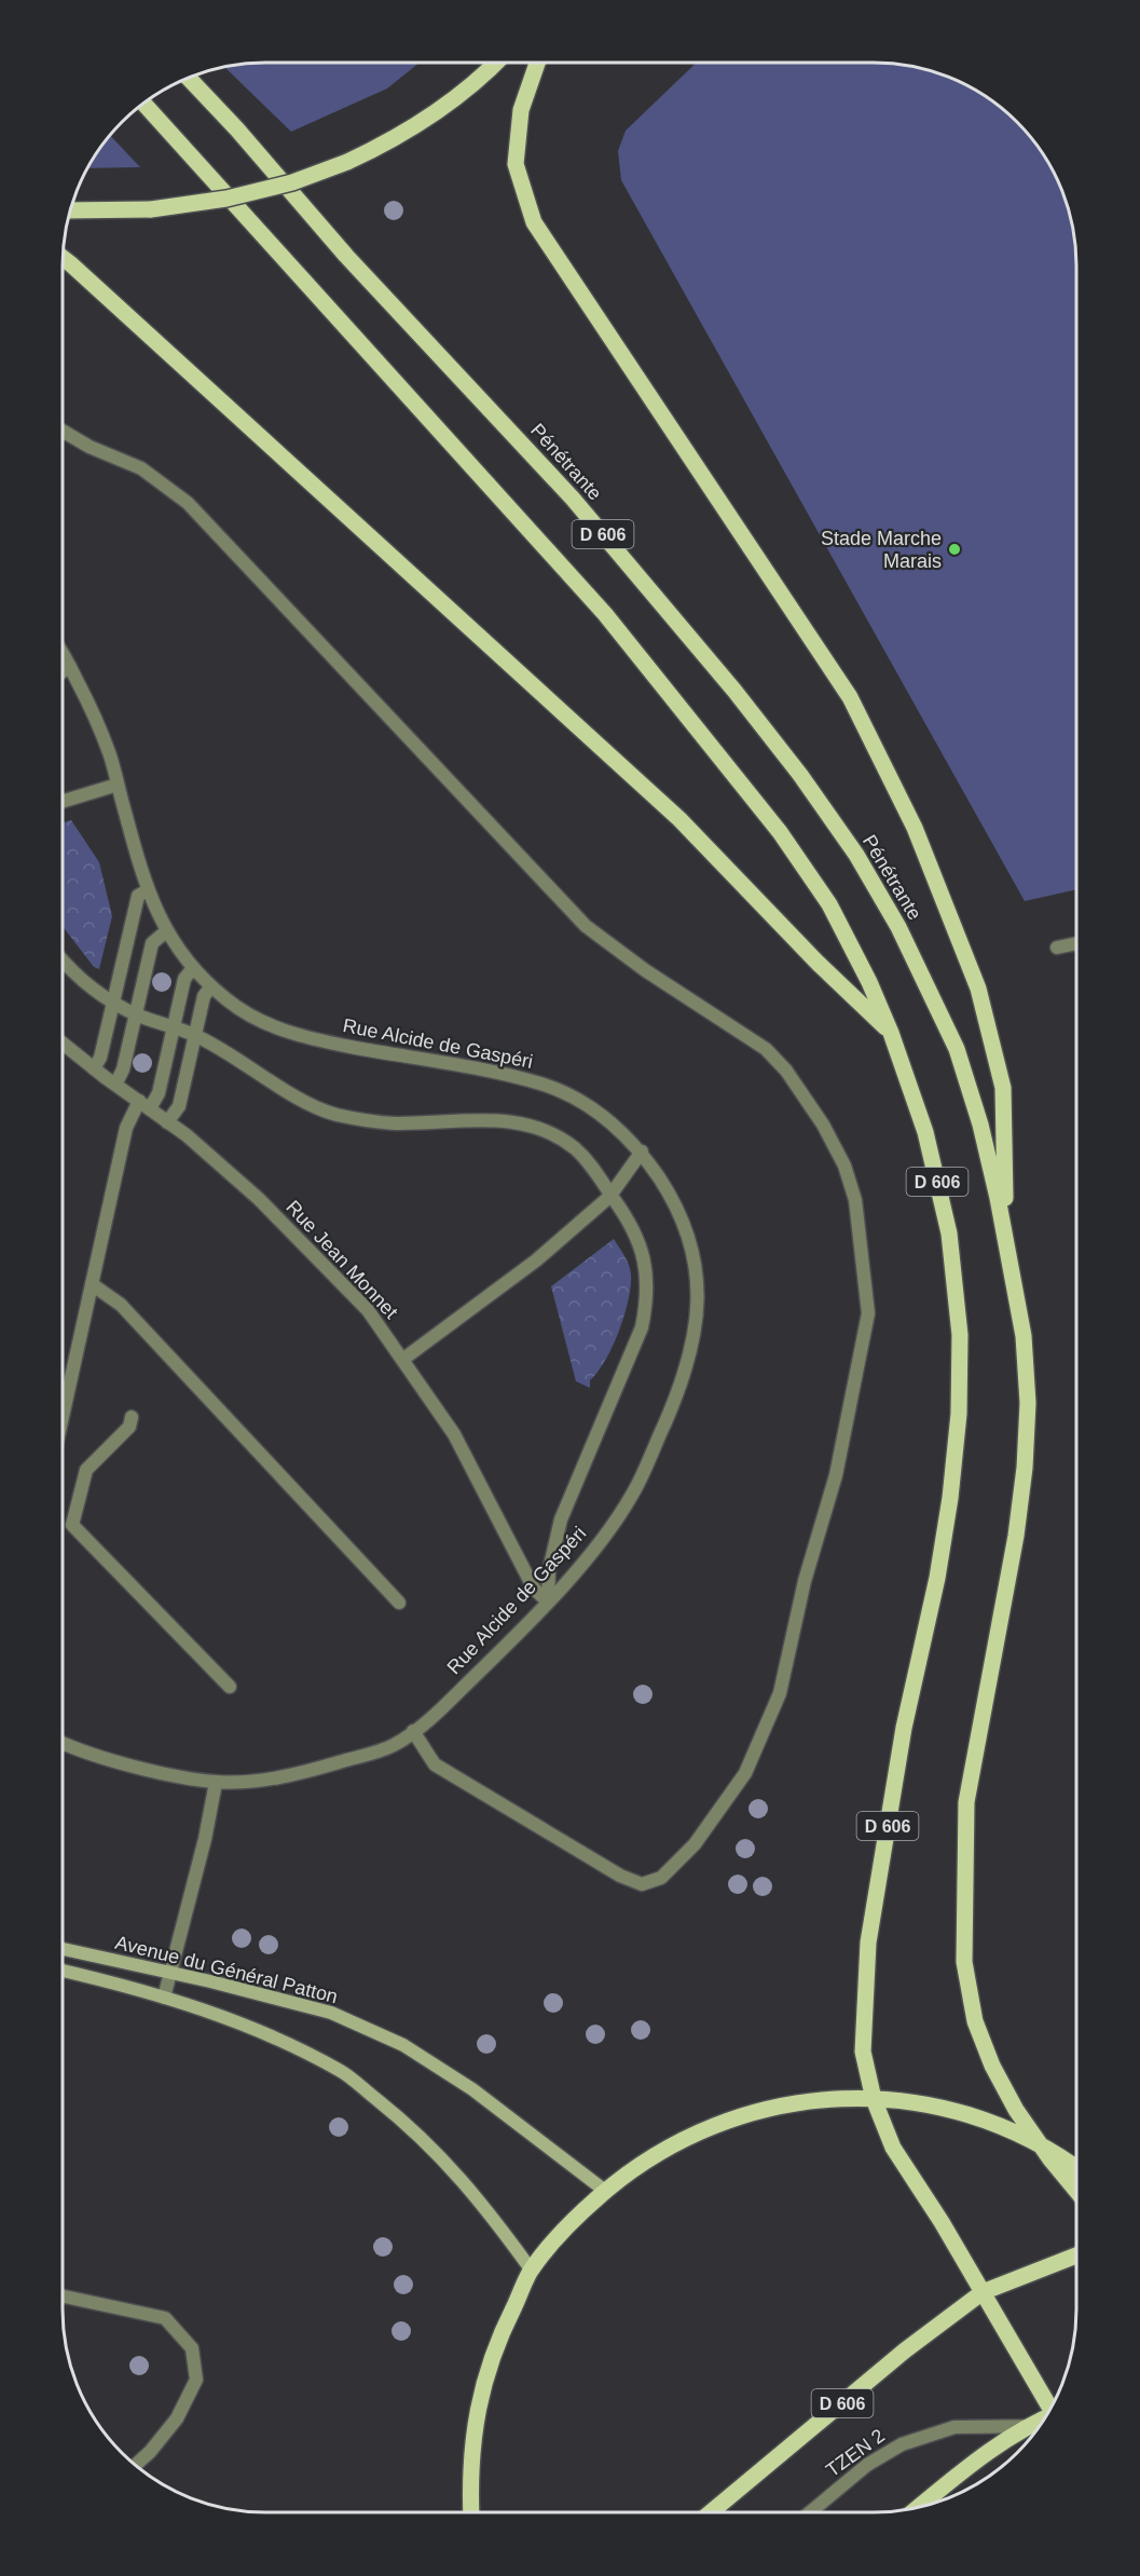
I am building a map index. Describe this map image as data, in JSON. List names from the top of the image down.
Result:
{
  "streets": {
    "main road": ["Pénétrante", "D 606", "Avenue du Général Patton"],
    "street": ["Rue Alcide de Gaspéri", "Rue Jean Monnet", "TZEN 2"]
  },
  "crossings": [
    ["Pénétrante", "D 606"],
    ["D 606", "TZEN 2"],
    ["Rue Alcide de Gaspéri", "Rue Jean Monnet"]
  ],
  "places": ["Stade Marche Marais"]
}
